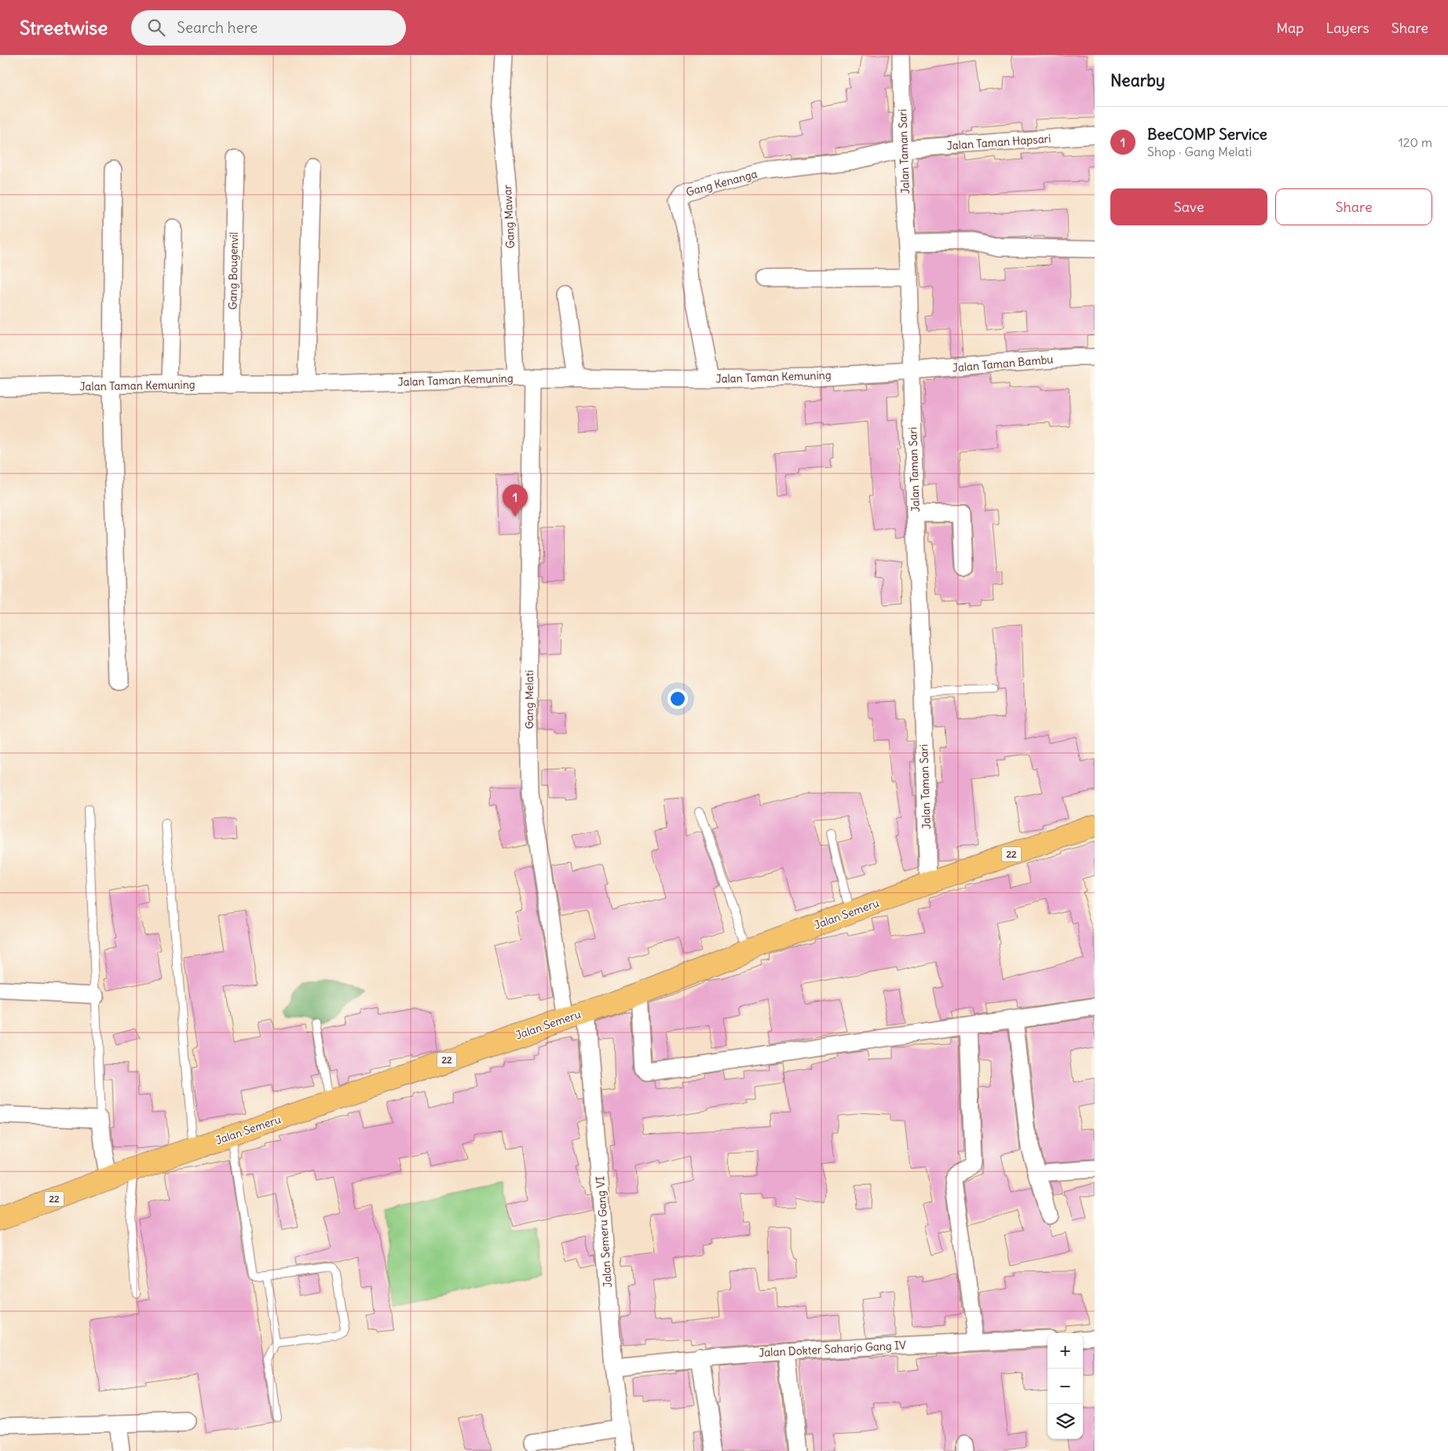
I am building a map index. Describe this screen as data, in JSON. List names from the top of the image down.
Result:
{
  "streets": {
    "highway": ["22", "Jalan Semeru"],
    "street": [
      "Jalan Taman Hapsari",
      "Jalan Taman Sari",
      "Gang Kenanga",
      "Gang Mawar",
      "Gang Bougenvil",
      "Jalan Taman Bambu",
      "Jalan Taman Kemuning",
      "Gang Melati",
      "Jalan Semeru Gang VI",
      "Jalan Dokter Saharjo Gang IV"
    ]
  },
  "crossings": [
    ["Jalan Taman Hapsari", "Jalan Taman Sari"],
    ["Jalan Taman Hapsari", "Gang Kenanga"],
    ["Jalan Taman Sari", "Gang Kenanga"],
    ["Jalan Taman Sari", "Jalan Taman Bambu"],
    ["Jalan Taman Sari", "Jalan Taman Kemuning"],
    ["Jalan Taman Sari", "Jalan Semeru"],
    ["Gang Kenanga", "Jalan Taman Kemuning"],
    ["Gang Mawar", "Jalan Taman Kemuning"],
    ["Gang Mawar", "Gang Melati"],
    ["Gang Bougenvil", "Jalan Taman Kemuning"],
    ["Jalan Taman Bambu", "Jalan Taman Kemuning"],
    ["Jalan Taman Kemuning", "Gang Melati"],
    ["Gang Melati", "Jalan Semeru"],
    ["Jalan Semeru", "Jalan Semeru Gang VI"],
    ["Jalan Semeru Gang VI", "Jalan Dokter Saharjo Gang IV"]
  ],
  "page": {
    "header": "Streetwise",
    "search": "Search here",
    "nav": ["Map", "Layers", "Share"],
    "heading": "Nearby",
    "list": [
      {
        "mark": "1",
        "name": "BeeCOMP Service",
        "note": "Shop · Gang Melati",
        "value": "120 m"
      }
    ],
    "buttons": ["Save", "Share"],
    "pins": "1",
    "map_buttons": ["+", "−"]
  }
}
